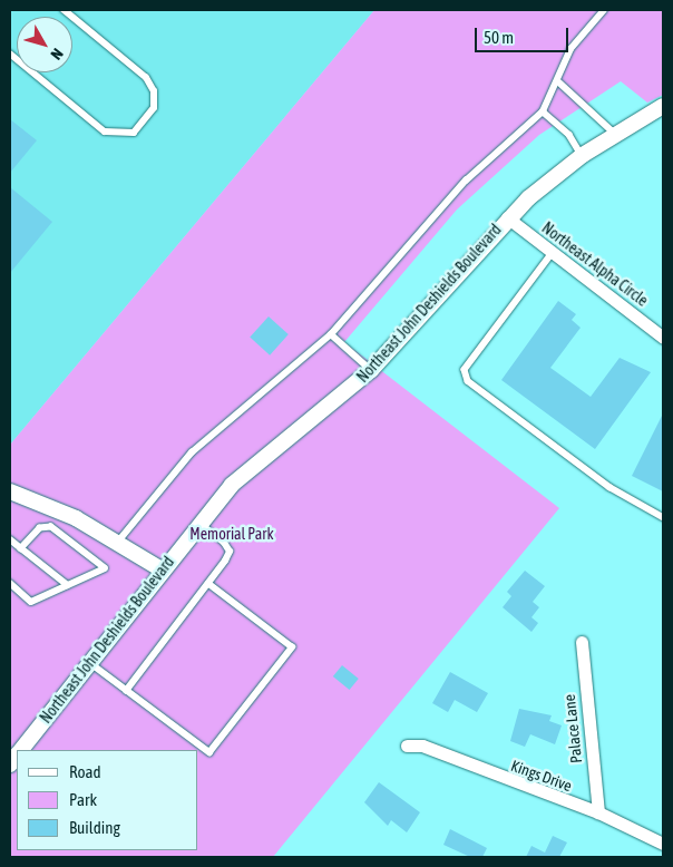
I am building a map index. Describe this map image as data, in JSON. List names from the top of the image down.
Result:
{
  "streets": {
    "street": [
      "Northeast Alpha Circle",
      "Northeast John Deshields Boulevard",
      "Palace Lane",
      "Kings Drive"
    ]
  },
  "crossings": [
    ["Northeast Alpha Circle", "Northeast John Deshields Boulevard"],
    ["Palace Lane", "Kings Drive"]
  ],
  "parks": ["Memorial Park"],
  "legend": ["Road", "Park", "Building"],
  "scale_bar": "50 m",
  "north": "bottom right"
}
